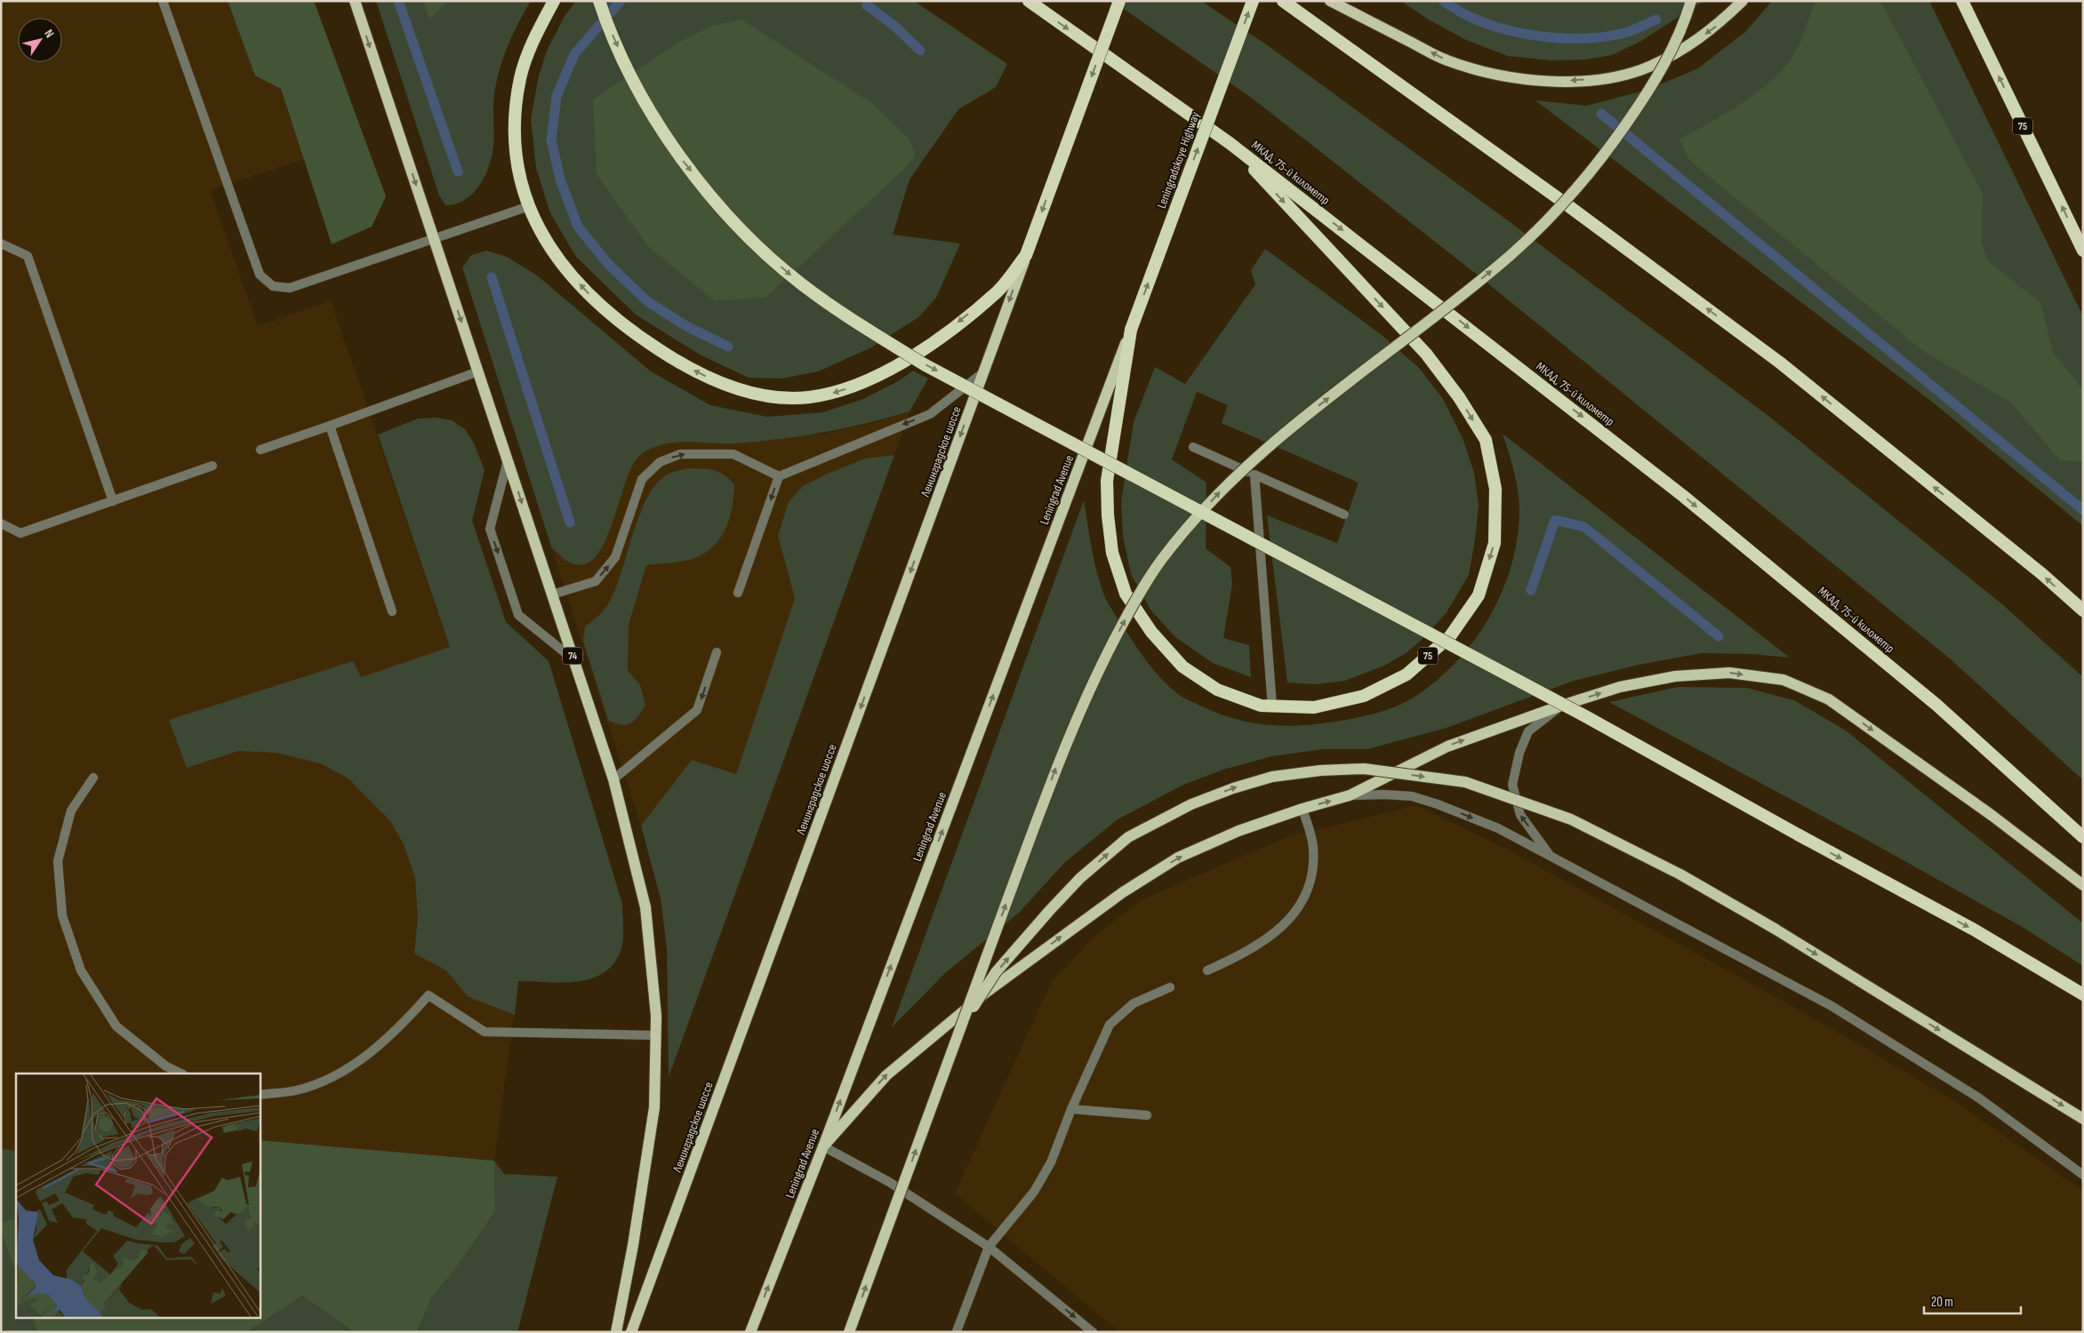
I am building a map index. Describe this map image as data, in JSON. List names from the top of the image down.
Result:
{
  "streets": {
    "highway": ["75", "Leningradskoye Highway", "МКАД, 75-й километр"],
    "main road": ["Ленинградское шоссе", "Leningrad Avenue", "74"]
  },
  "crossings": [
    ["75", "Leningradskoye Highway"],
    ["75", "МКАД, 75-й километр"],
    ["75", "Leningrad Avenue"],
    ["Leningradskoye Highway", "Leningrad Avenue"]
  ],
  "one_way": ["Leningradskoye Highway", "МКАД, 75-й километр", "Ленинградское шоссе"],
  "scale_bar": "20 m",
  "north": "top right"
}
